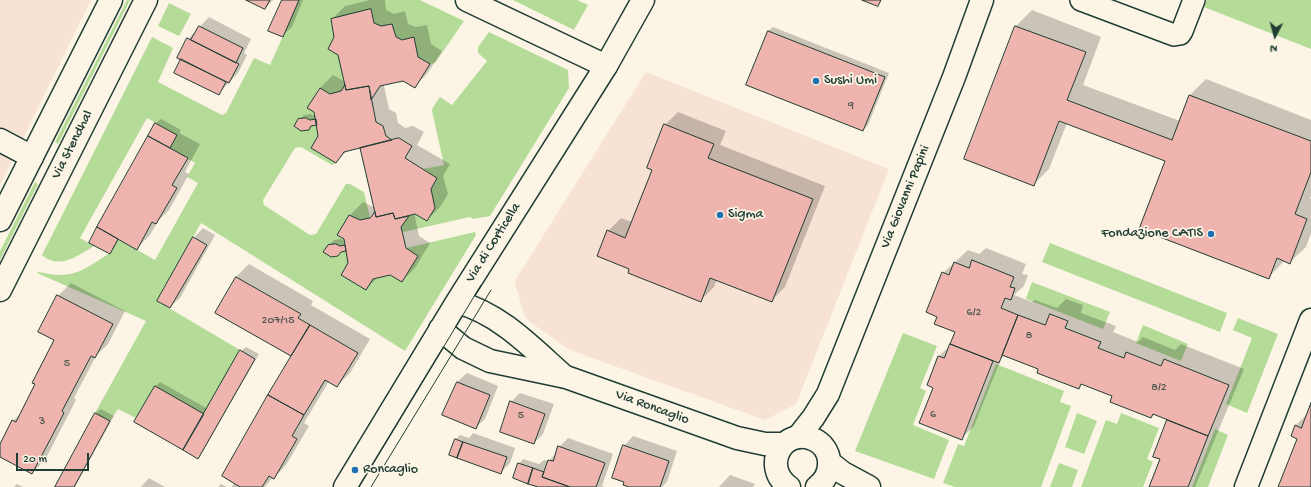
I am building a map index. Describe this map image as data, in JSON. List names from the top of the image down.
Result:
{
  "streets": {
    "street": [
      "Via Stendhal",
      "Via Giovanni Papini",
      "Via di Corticella",
      "Via Roncaglio"
    ]
  },
  "crossings": [
    ["Via Giovanni Papini", "Via Roncaglio"],
    ["Via di Corticella", "Via Roncaglio"]
  ],
  "places": [
    "Sushi Umi",
    "Sigma",
    "Fondazione CATIS",
    "Roncaglio"
  ],
  "house_numbers": [
    "9",
    "6/2",
    "207/15",
    "8",
    "5",
    "8/2",
    "6",
    "5",
    "3"
  ],
  "scale_bar": "20 m",
  "north": "bottom"
}
